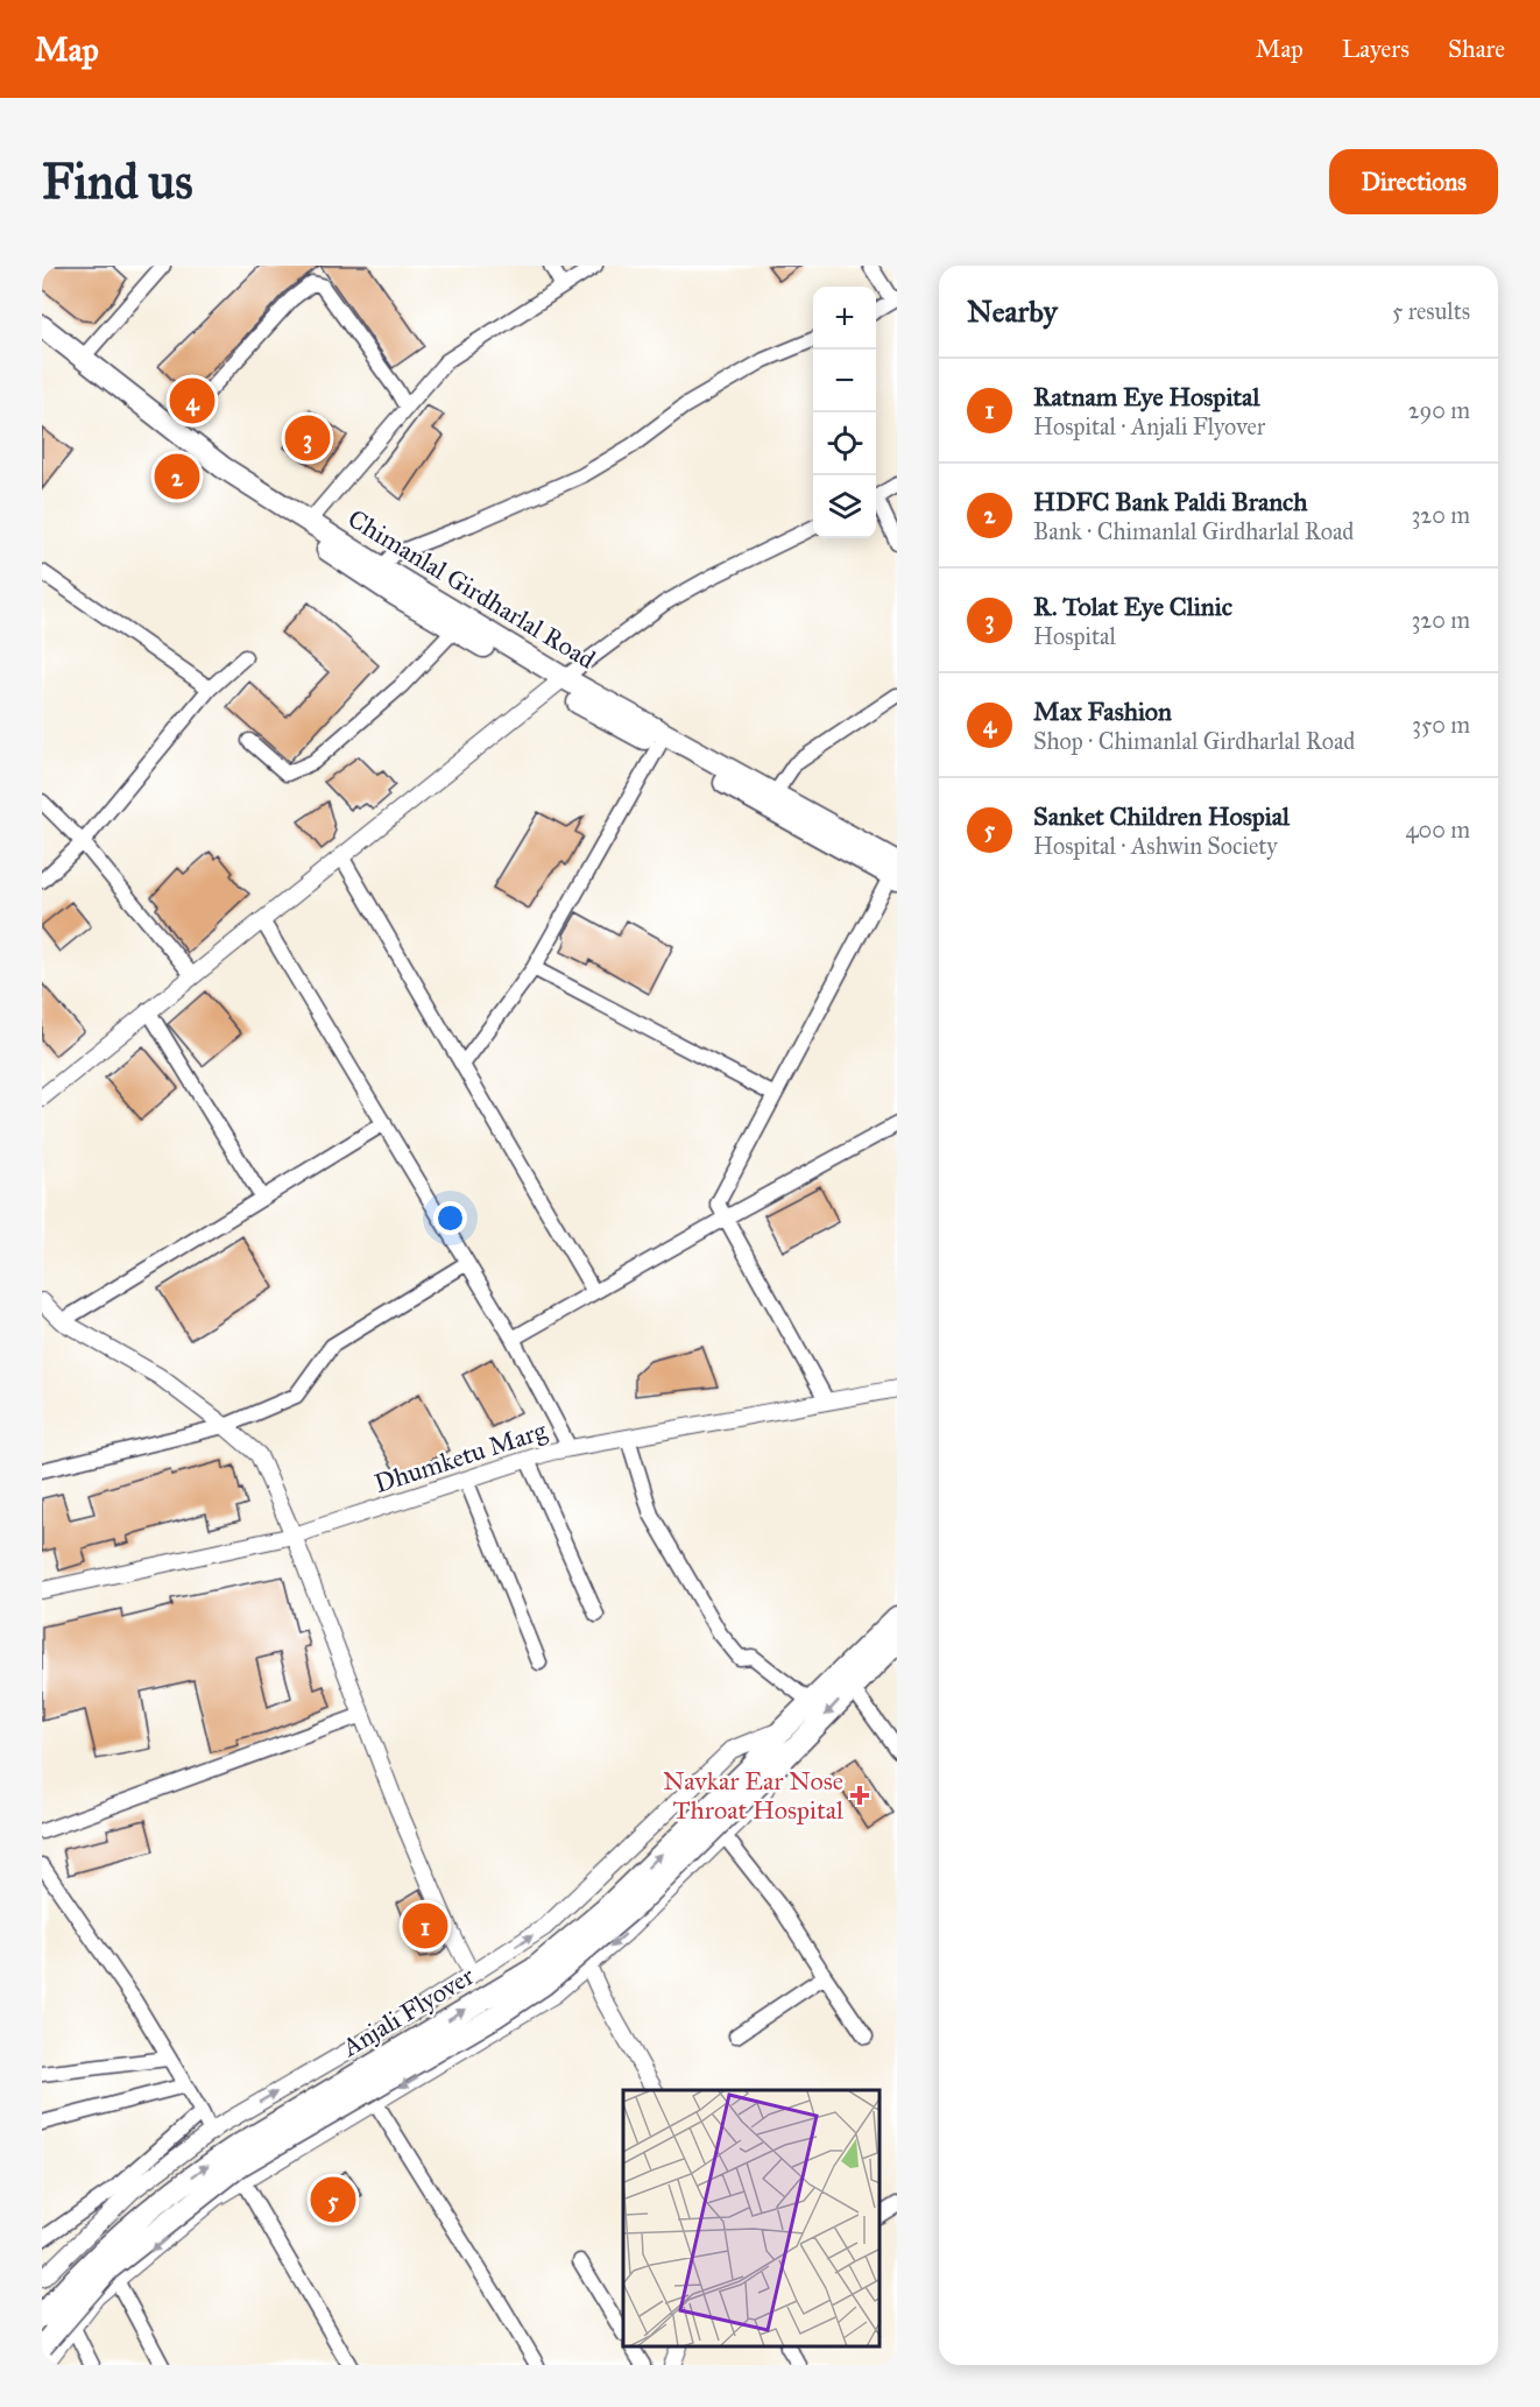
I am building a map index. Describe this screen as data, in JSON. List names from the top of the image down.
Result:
{
  "streets": {
    "main road": ["Chimanlal Girdharlal Road", "Anjali Flyover"],
    "street": ["Dhumketu Marg"]
  },
  "places": {
    "health": ["Navkar Ear Nose Throat Hospital"]
  },
  "page": {
    "header": "Map",
    "nav": ["Map", "Layers", "Share"],
    "buttons": "Directions",
    "title": "Find us",
    "heading": ["Nearby", "5 results"],
    "map_buttons": ["+", "−"],
    "list": [
      {
        "mark": "1",
        "name": "Ratnam Eye Hospital",
        "note": "Hospital · Anjali Flyover",
        "value": "290 m"
      },
      {
        "mark": "2",
        "name": "HDFC Bank Paldi Branch",
        "note": "Bank · Chimanlal Girdharlal Road",
        "value": "320 m"
      },
      {
        "mark": "3",
        "name": "R. Tolat Eye Clinic",
        "note": "Hospital",
        "value": "320 m"
      },
      {
        "mark": "4",
        "name": "Max Fashion",
        "note": "Shop · Chimanlal Girdharlal Road",
        "value": "350 m"
      },
      {
        "mark": "5",
        "name": "Sanket Children Hospial",
        "note": "Hospital · Ashwin Society",
        "value": "400 m"
      }
    ],
    "pins": [
      "4",
      "3",
      "2",
      "1",
      "5"
    ]
  }
}
